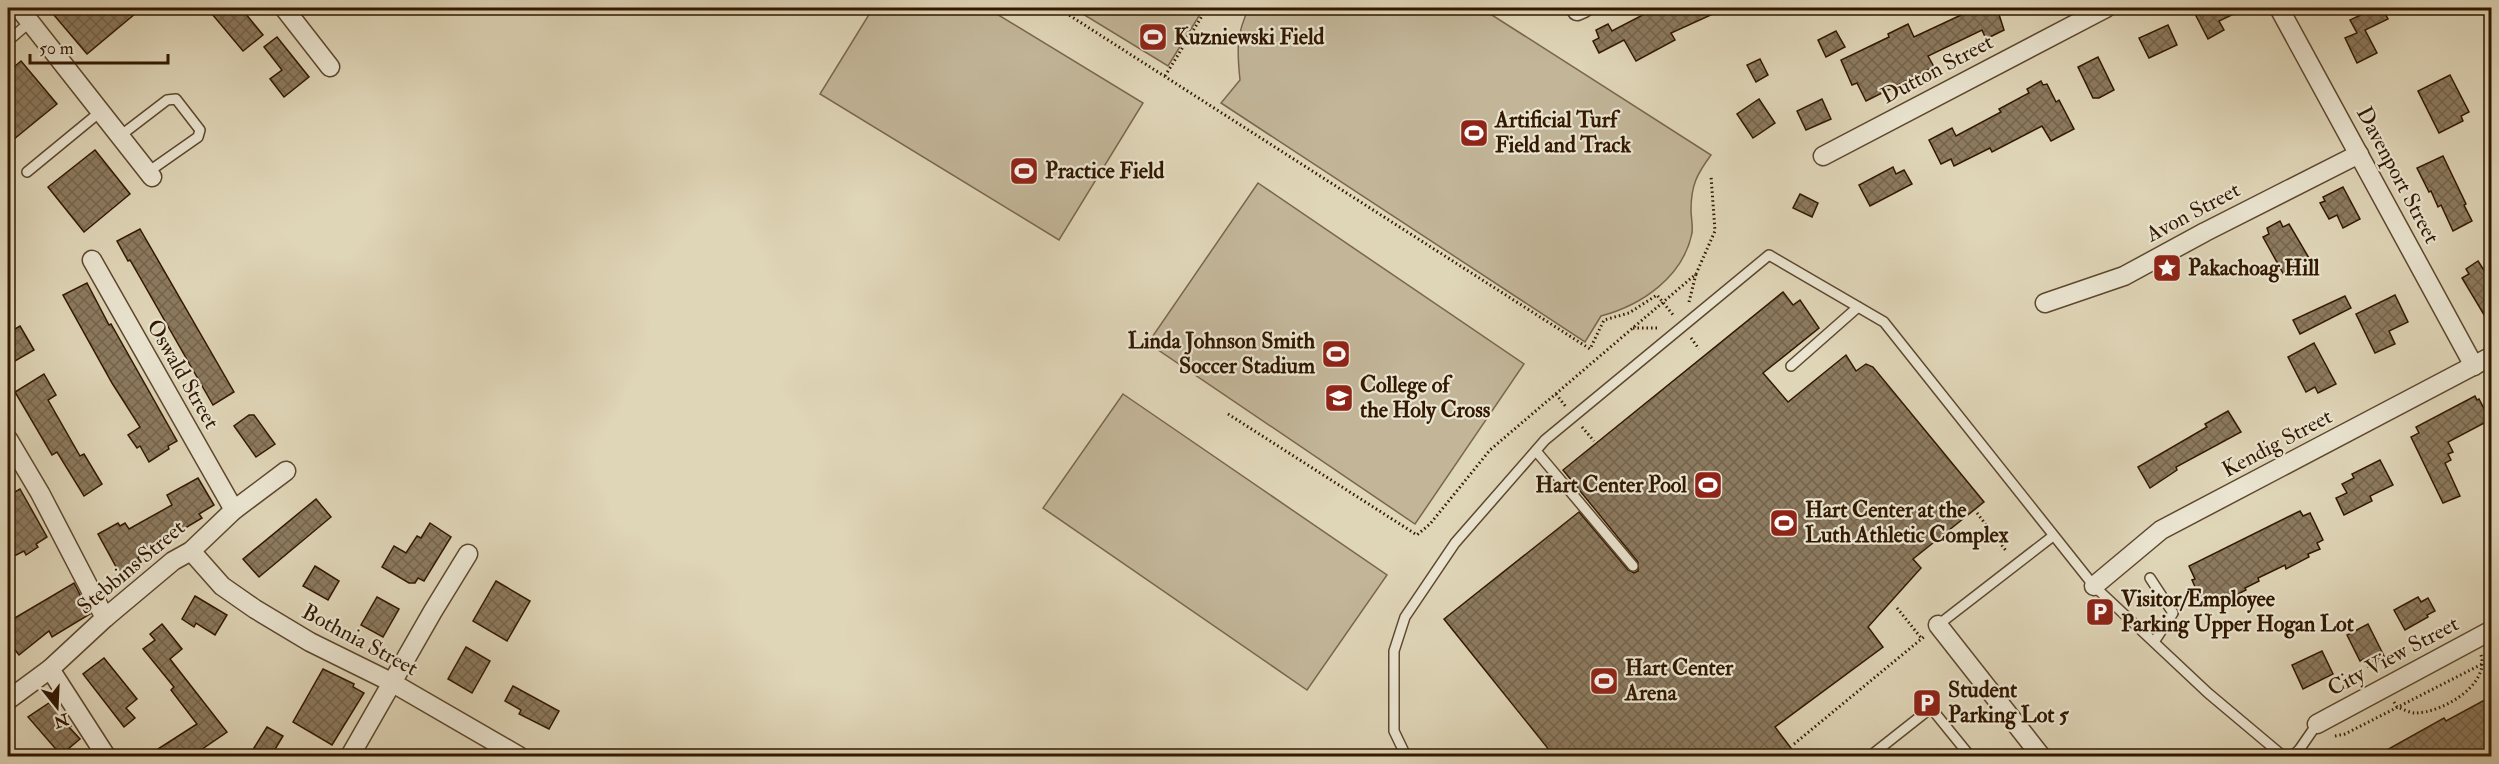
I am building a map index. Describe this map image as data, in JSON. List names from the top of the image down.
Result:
{
  "streets": {
    "street": [
      "Dutton Street",
      "Davenport Street",
      "Avon Street",
      "Oswald Street",
      "Kendig Street",
      "Stebbins Street",
      "Bothnia Street",
      "City View Street"
    ]
  },
  "crossings": [
    ["Davenport Street", "Avon Street"],
    ["Davenport Street", "Kendig Street"],
    ["Oswald Street", "Stebbins Street"],
    ["Stebbins Street", "Bothnia Street"]
  ],
  "places": {
    "sports": [
      "Kuzniewski Field",
      "Artificial Turf Field and Track",
      "Practice Field",
      "Linda Johnson Smith Soccer Stadium",
      "Hart Center Pool",
      "Hart Center at the Luth Athletic Complex",
      "Hart Center Arena"
    ],
    "place": ["Pakachoag Hill"],
    "school or university": ["College of the Holy Cross"],
    "parking": ["Visitor/Employee Parking Upper Hogan Lot", "Student Parking Lot 5"]
  },
  "scale_bar": "50 m",
  "north": "bottom"
}
